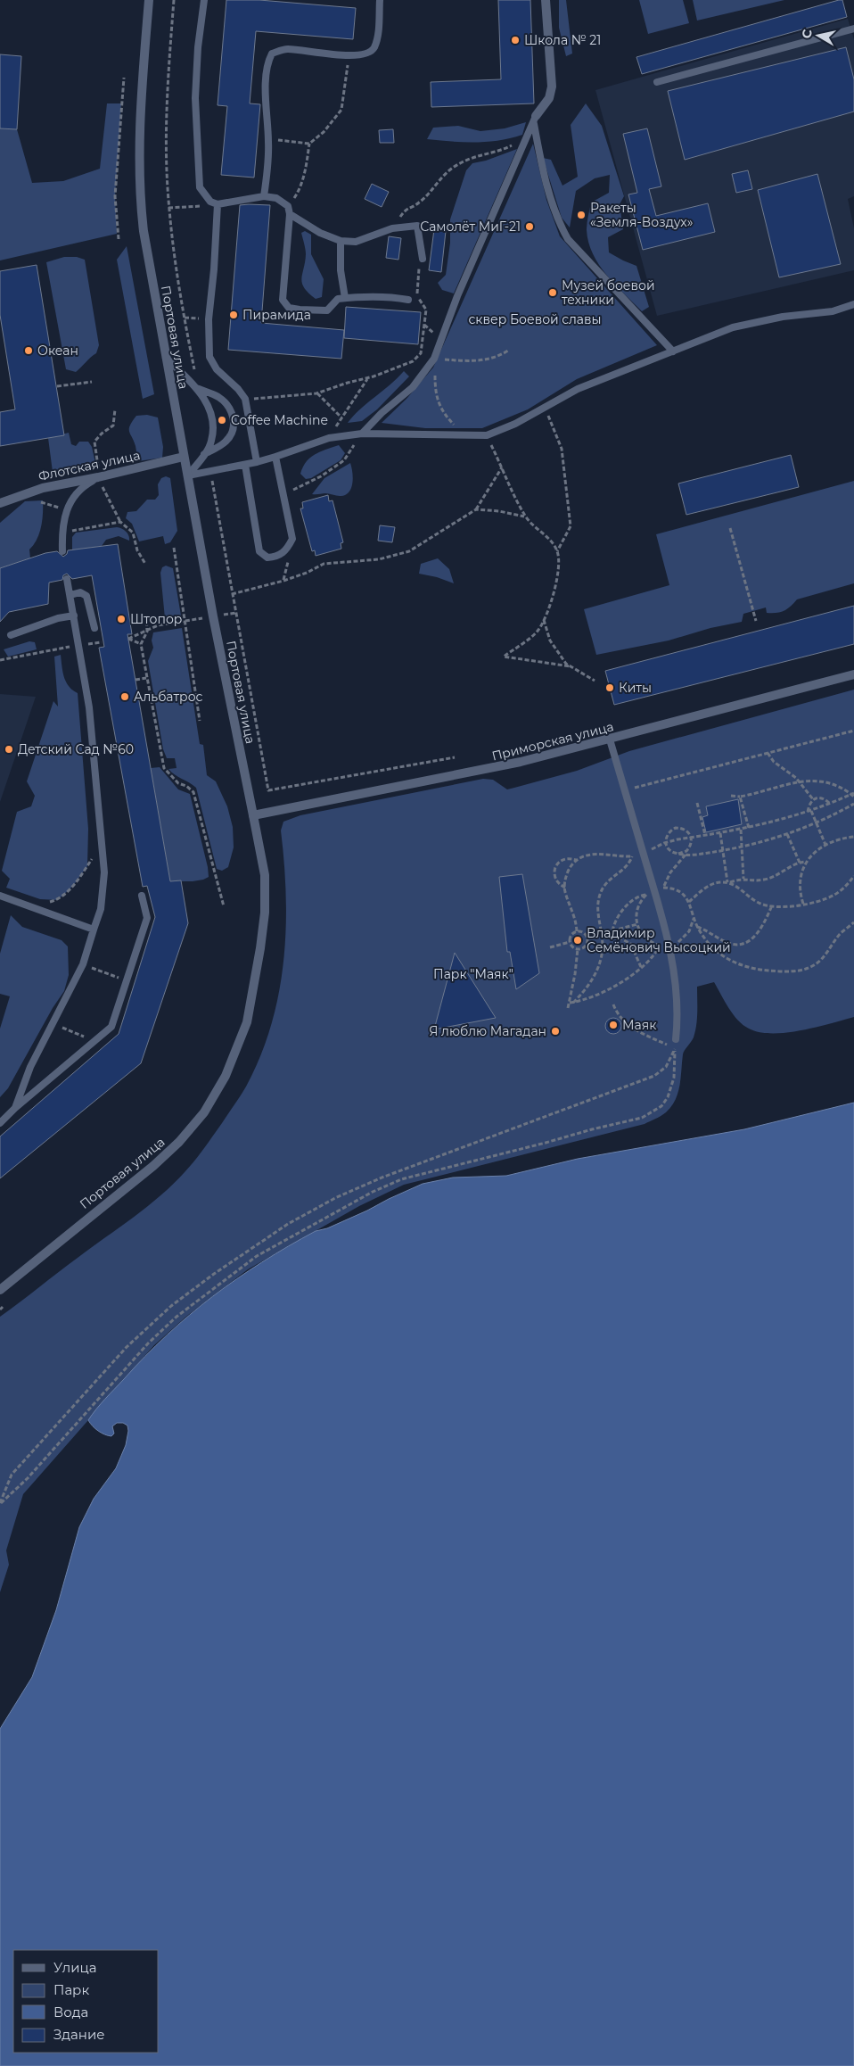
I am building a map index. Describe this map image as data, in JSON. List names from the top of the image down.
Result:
{
  "streets": {
    "street": ["Портовая улица", "Флотская улица", "Приморская улица"]
  },
  "crossings": [
    ["Портовая улица", "Флотская улица"],
    ["Портовая улица", "Приморская улица"]
  ],
  "parks": ["сквер Боевой славы", "Парк \"Маяк\""],
  "places": [
    "Школа № 21",
    "Ракеты «Земля-Воздух»",
    "Самолёт МиГ-21",
    "Музей боевой техники",
    "Пирамида",
    "Океан",
    "Coffee Machine",
    "Штопор",
    "Киты",
    "Альбатрос",
    "Детский Сад №60",
    "Владимир Семёнович Высоцкий",
    "Маяк",
    "Я люблю Магадан"
  ],
  "legend": [
    "Улица",
    "Парк",
    "Вода",
    "Здание"
  ],
  "north": "left"
}
